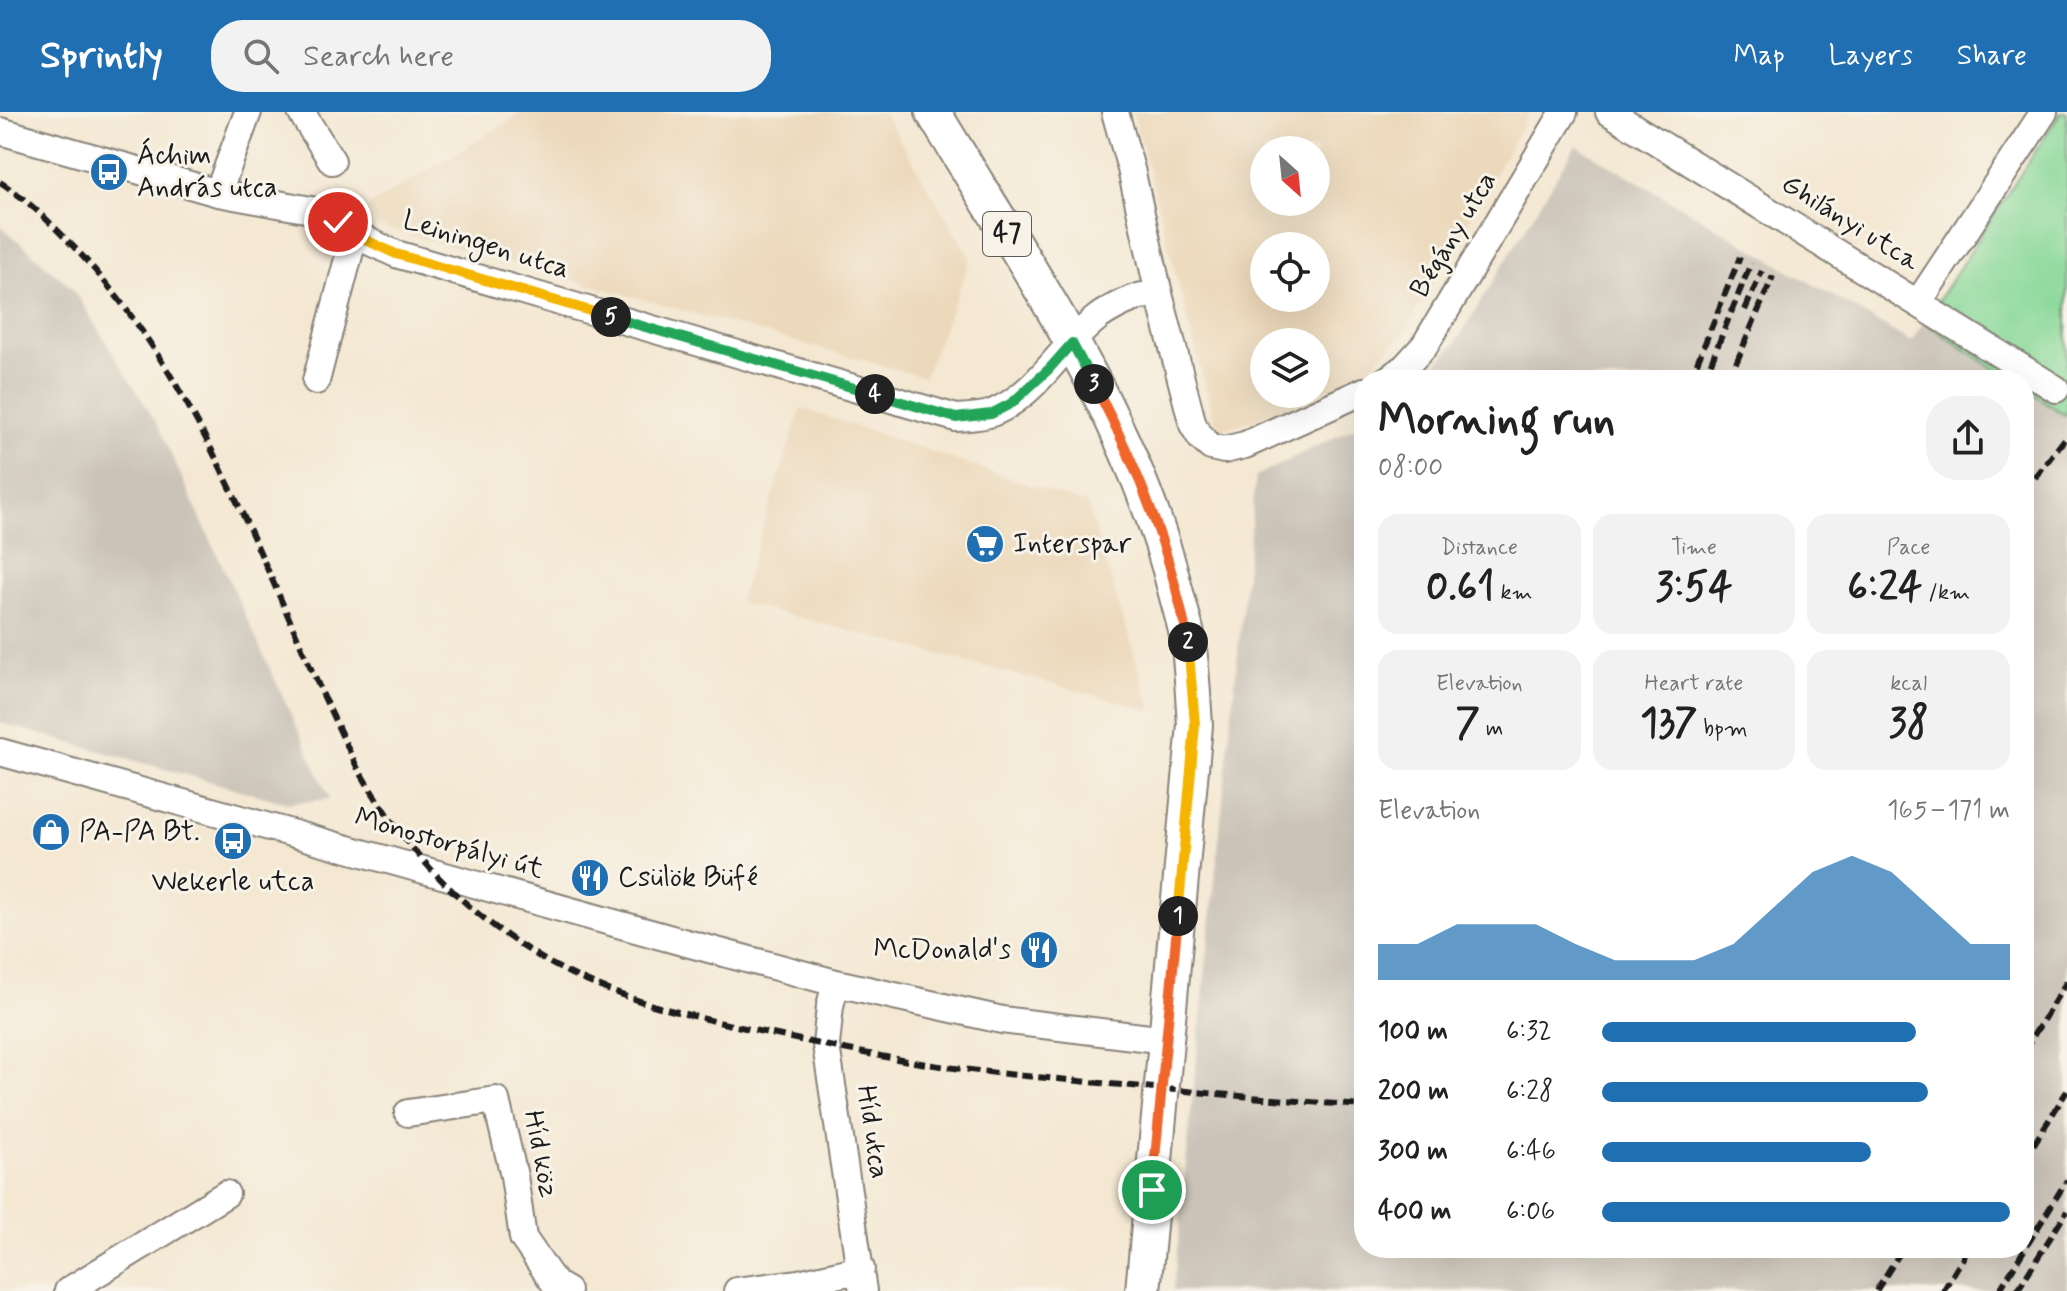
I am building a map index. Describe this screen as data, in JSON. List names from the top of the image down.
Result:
{
  "streets": {
    "main road": ["47"],
    "street": [
      "Ghilányi utca",
      "Bégány utca",
      "Leiningen utca",
      "Monostorpályi út",
      "Híd utca",
      "Híd köz"
    ]
  },
  "crossings": [
    ["47", "Leiningen utca"],
    ["47", "Monostorpályi út"],
    ["Monostorpályi út", "Híd utca"]
  ],
  "places": {
    "bus stop": ["Áchim András utca", "Wekerle utca"],
    "supermarket": ["Interspar"],
    "shop": ["PA-PA Bt."],
    "restaurant": ["Csülök Büfé", "McDonald's"]
  },
  "north": "bottom right",
  "page": {
    "header": "Sprintly",
    "search": "Search here",
    "nav": ["Map", "Layers", "Share"],
    "pins": [
      "5",
      "3",
      "4",
      "2",
      "1"
    ],
    "heading": ["Morning run", "08:00"],
    "stats": [
      ["Distance", "0.61 km"],
      ["Time", "3:54"],
      ["Pace", "6:24 /km"],
      ["Elevation", "7 m"],
      ["Heart rate", "137 bpm"],
      ["kcal", "38"]
    ],
    "chart": ["Elevation", "165–171 m"],
    "list": [
      {
        "name": "100 m",
        "note": "6:32"
      },
      {
        "name": "200 m",
        "note": "6:28"
      },
      {
        "name": "300 m",
        "note": "6:46"
      },
      {
        "name": "400 m",
        "note": "6:06"
      }
    ]
  }
}
